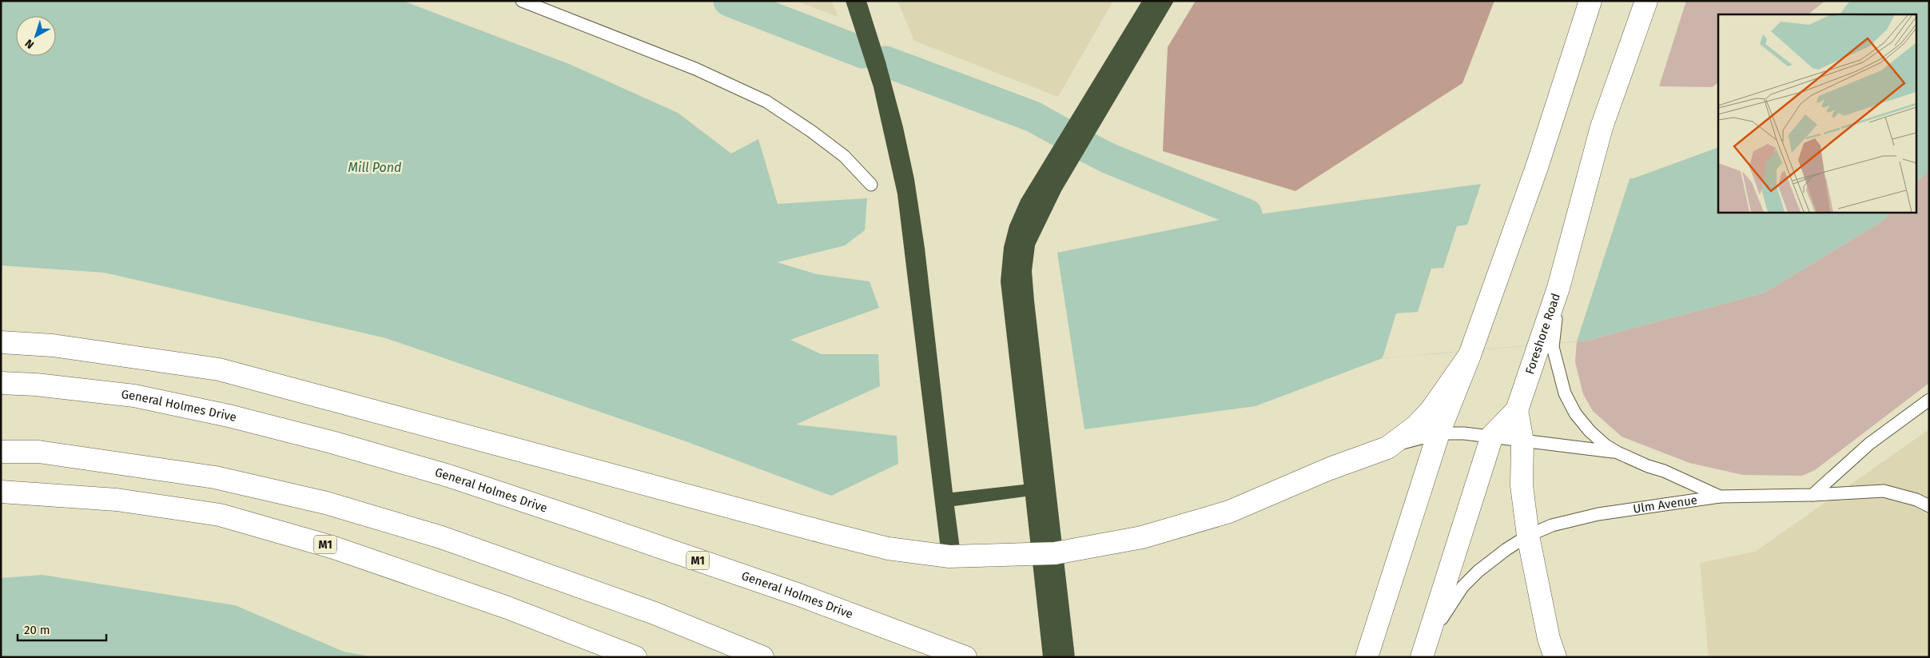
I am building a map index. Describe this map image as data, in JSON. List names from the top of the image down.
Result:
{
  "streets": {
    "main road": ["Foreshore Road", "General Holmes Drive", "M1"],
    "lane": ["Ulm Avenue"]
  },
  "crossings": [
    ["Foreshore Road", "Ulm Avenue"]
  ],
  "water": ["Mill Pond"],
  "scale_bar": "20 m",
  "north": "bottom left"
}
